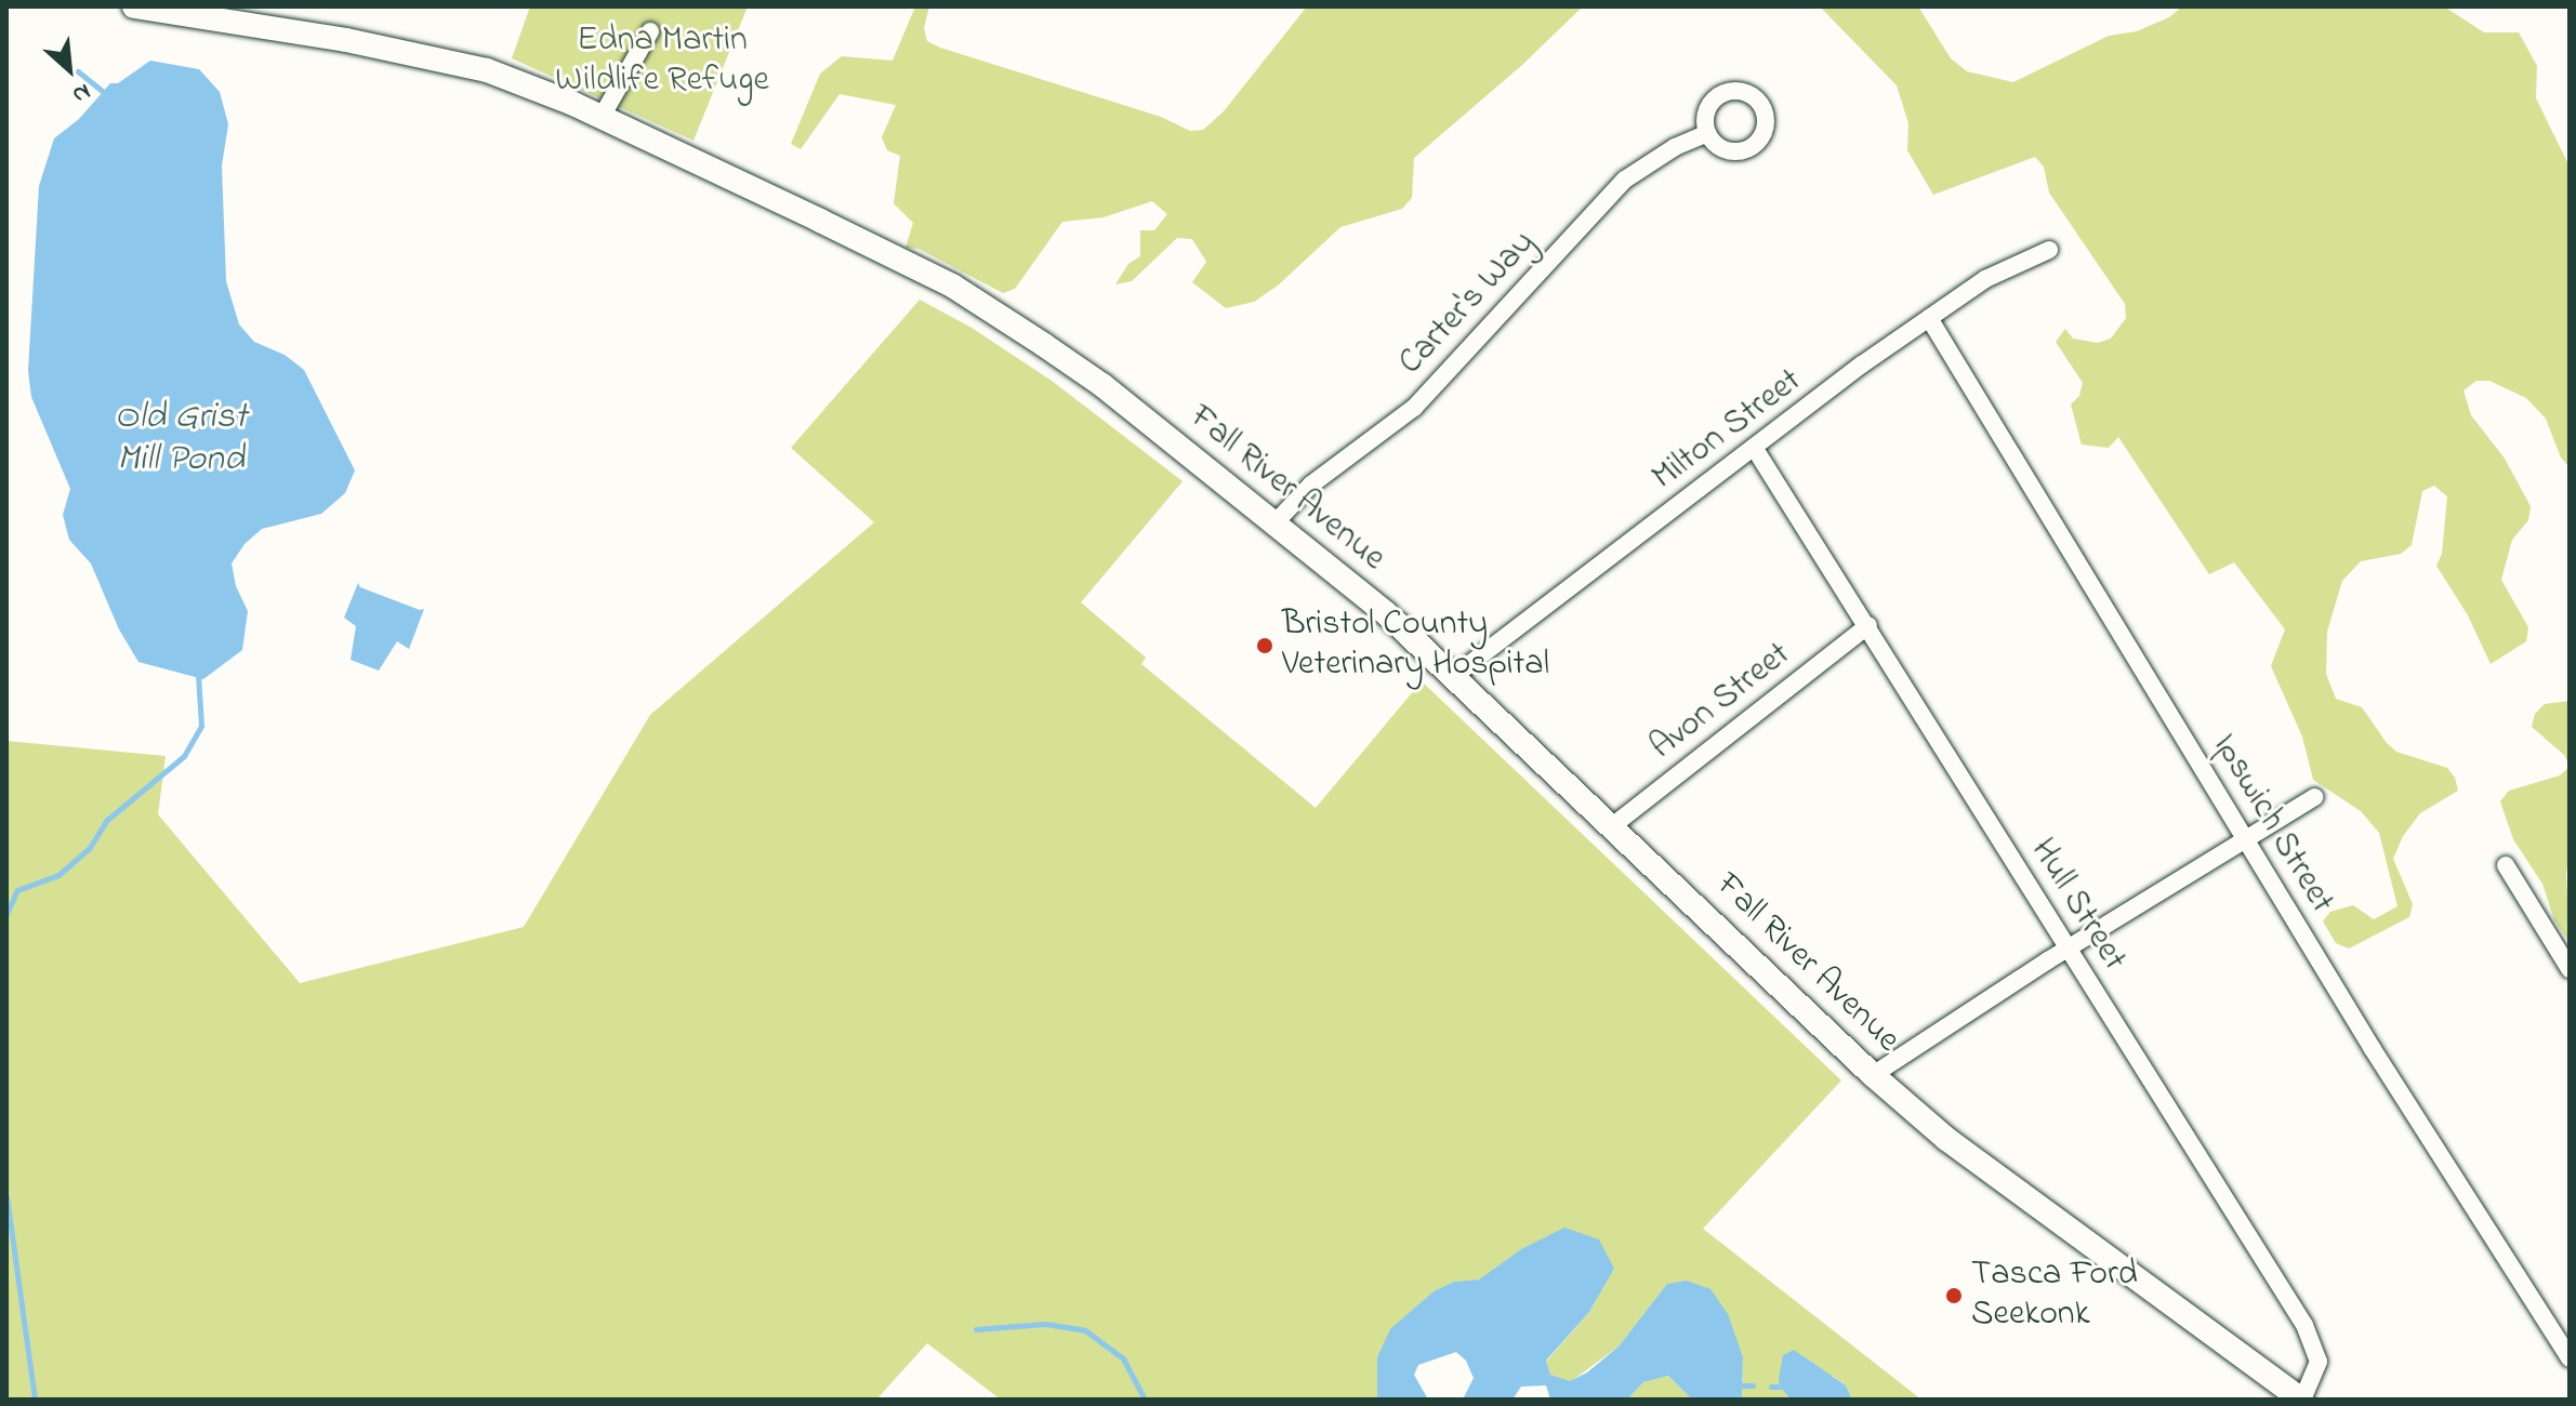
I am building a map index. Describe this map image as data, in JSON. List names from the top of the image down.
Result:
{
  "streets": {
    "main road": ["Fall River Avenue"],
    "street": [
      "Carter's Way",
      "Milton Street",
      "Avon Street",
      "Ipswich Street",
      "Hull Street"
    ]
  },
  "crossings": [
    ["Carter's Way", "Fall River Avenue"],
    ["Milton Street", "Fall River Avenue"],
    ["Milton Street", "Ipswich Street"],
    ["Milton Street", "Hull Street"],
    ["Fall River Avenue", "Avon Street"],
    ["Fall River Avenue", "Hull Street"],
    ["Avon Street", "Hull Street"]
  ],
  "water": ["Old Grist Mill Pond"],
  "parks": ["Edna Martin Wildlife Refuge"],
  "places": ["Bristol County Veterinary Hospital", "Tasca Ford Seekonk"],
  "north": "bottom right"
}
